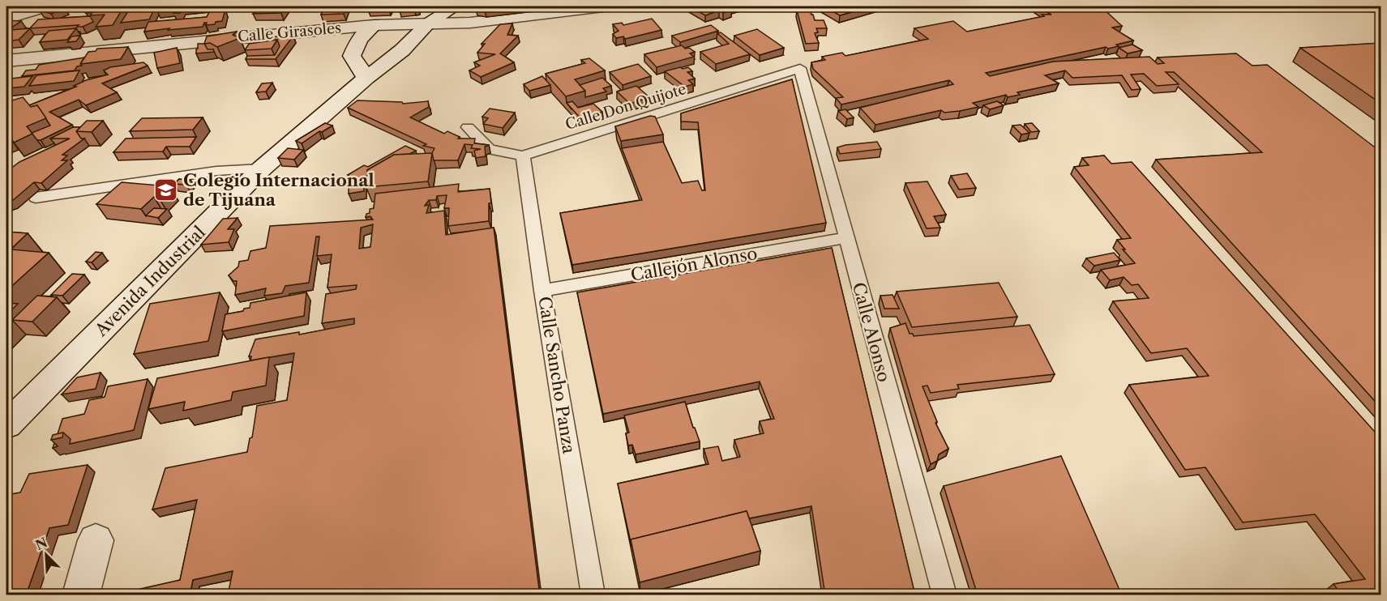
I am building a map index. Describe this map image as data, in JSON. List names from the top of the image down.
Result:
{
  "streets": {
    "street": ["Calle Girasoles", "Avenida Industrial"],
    "lane": [
      "Calle Don Quijote",
      "Callejón Alonso",
      "Calle Alonso",
      "Calle Sancho Panza"
    ]
  },
  "crossings": [
    ["Calle Girasoles", "Avenida Industrial"],
    ["Calle Don Quijote", "Calle Alonso"],
    ["Calle Don Quijote", "Calle Sancho Panza"],
    ["Callejón Alonso", "Calle Alonso"],
    ["Callejón Alonso", "Calle Sancho Panza"]
  ],
  "places": {
    "school or university": ["Colegio Internacional de Tijuana"]
  },
  "north": "top left"
}
